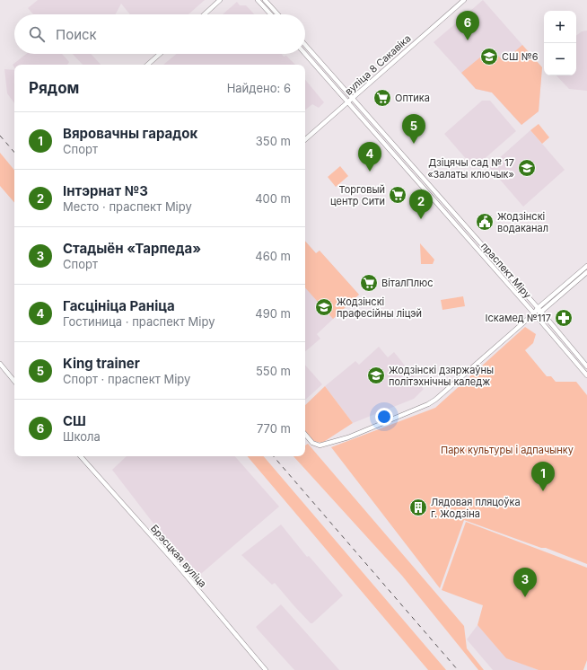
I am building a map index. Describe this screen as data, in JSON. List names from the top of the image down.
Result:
{
  "streets": {
    "main road": ["вуліца 8 Сакавіка", "праспект Міру", "Брэсцкая вуліца"]
  },
  "crossings": [
    ["вуліца 8 Сакавіка", "праспект Міру"]
  ],
  "parks": ["Парк культуры і адпачынку"],
  "places": {
    "school or university": [
      "СШ №6",
      "Дзіцячы сад № 17 «Залаты ключык»",
      "Жодзінскі прафесійны ліцэй",
      "Жодзінскі дзяржаўны політэхнічны каледж"
    ],
    "supermarket": ["Оптика", "Торговый центр Сити", "ВіталПлюс"],
    "public building": ["Жодзінскі водаканал"],
    "pharmacy": ["Іскамед №117"],
    "building": ["Лядовая пляцоўка г. Жодзіна"]
  },
  "page": {
    "map_buttons": ["+", "−"],
    "pins": [
      "6",
      "5",
      "4",
      "2",
      "1",
      "3"
    ],
    "search": "Поиск",
    "heading": ["Рядом", "Найдено: 6"],
    "list": [
      {
        "mark": "1",
        "name": "Вяровачны гарадок",
        "note": "Спорт",
        "value": "350 m"
      },
      {
        "mark": "2",
        "name": "Інтэрнат №3",
        "note": "Место · праспект Міру",
        "value": "400 m"
      },
      {
        "mark": "3",
        "name": "Стадыён «Тарпеда»",
        "note": "Спорт",
        "value": "460 m"
      },
      {
        "mark": "4",
        "name": "Гасцініца Раніца",
        "note": "Гостиница · праспект Міру",
        "value": "490 m"
      },
      {
        "mark": "5",
        "name": "King trainer",
        "note": "Спорт · праспект Міру",
        "value": "550 m"
      },
      {
        "mark": "6",
        "name": "СШ",
        "note": "Школа",
        "value": "770 m"
      }
    ]
  }
}
